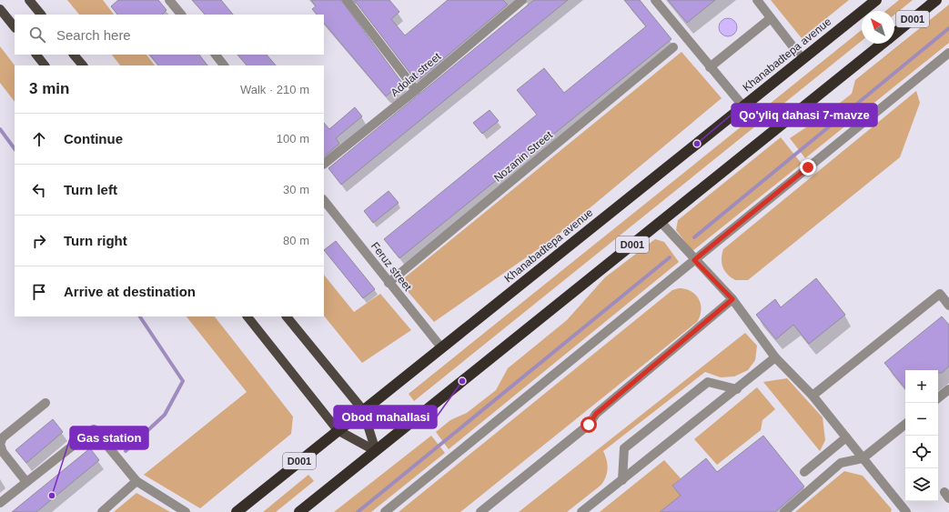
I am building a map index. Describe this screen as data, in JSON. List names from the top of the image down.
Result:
{
  "streets": {
    "highway": ["D001", "Khanabadtepa avenue"],
    "street": ["Adolat street", "Nozanin Street", "Feruz street"]
  },
  "crossings": [
    ["Khanabadtepa avenue", "Feruz street"],
    ["Nozanin Street", "Feruz street"]
  ],
  "places": ["Qo'yliq dahasi 7-mavze", "Obod mahallasi", "Gas station"],
  "north": "top left",
  "page": {
    "search": "Search here",
    "heading": ["3 min", "Walk · 210 m"],
    "list": [
      ["Continue", "100 m"],
      ["Turn left", "30 m"],
      ["Turn right", "80 m"],
      "Arrive at destination"
    ],
    "map_buttons": ["+", "−"]
  }
}
